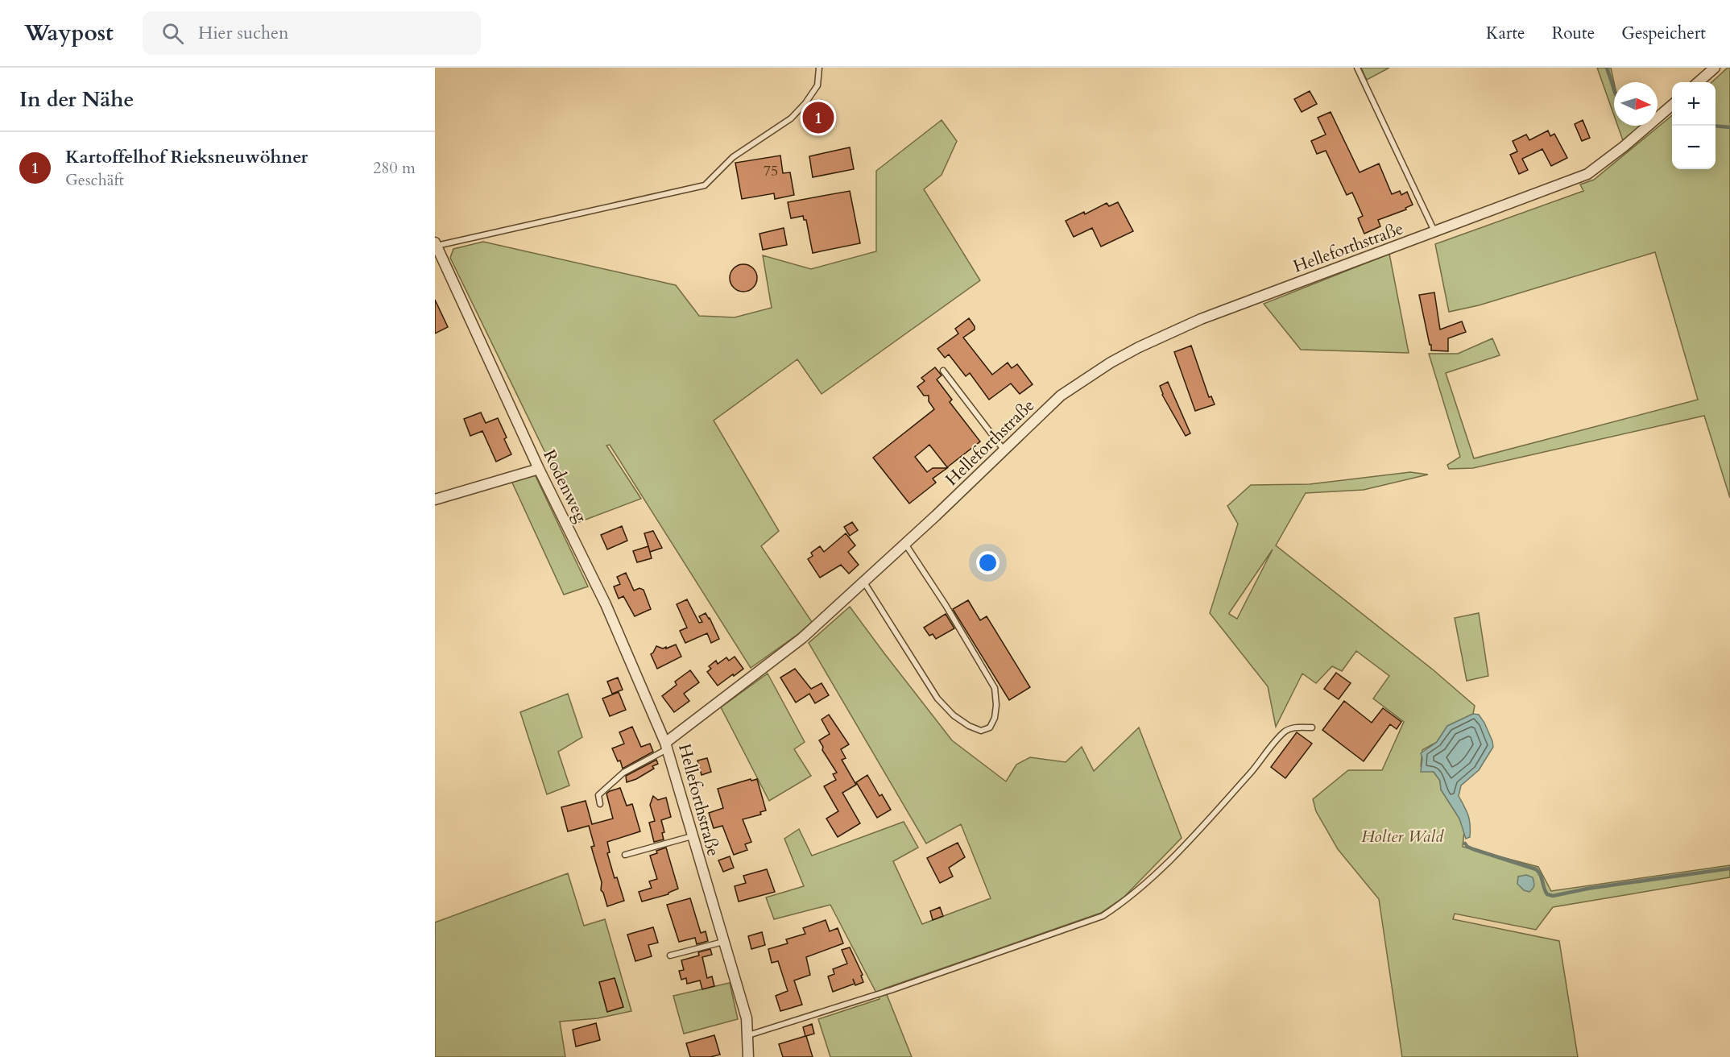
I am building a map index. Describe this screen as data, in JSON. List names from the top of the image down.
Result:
{
  "streets": {
    "street": ["Helleforthstraße", "Rodenweg"]
  },
  "crossings": [
    ["Helleforthstraße", "Rodenweg"]
  ],
  "parks": ["Holter Wald"],
  "house_numbers": ["75"],
  "north": "right",
  "page": {
    "header": "Waypost",
    "search": "Hier suchen",
    "nav": ["Karte", "Route", "Gespeichert"],
    "heading": "In der Nähe",
    "map_buttons": ["+", "−"],
    "pins": "1",
    "list": [
      {
        "mark": "1",
        "name": "Kartoffelhof Rieksneuwöhner",
        "note": "Geschäft",
        "value": "280 m"
      }
    ]
  }
}
